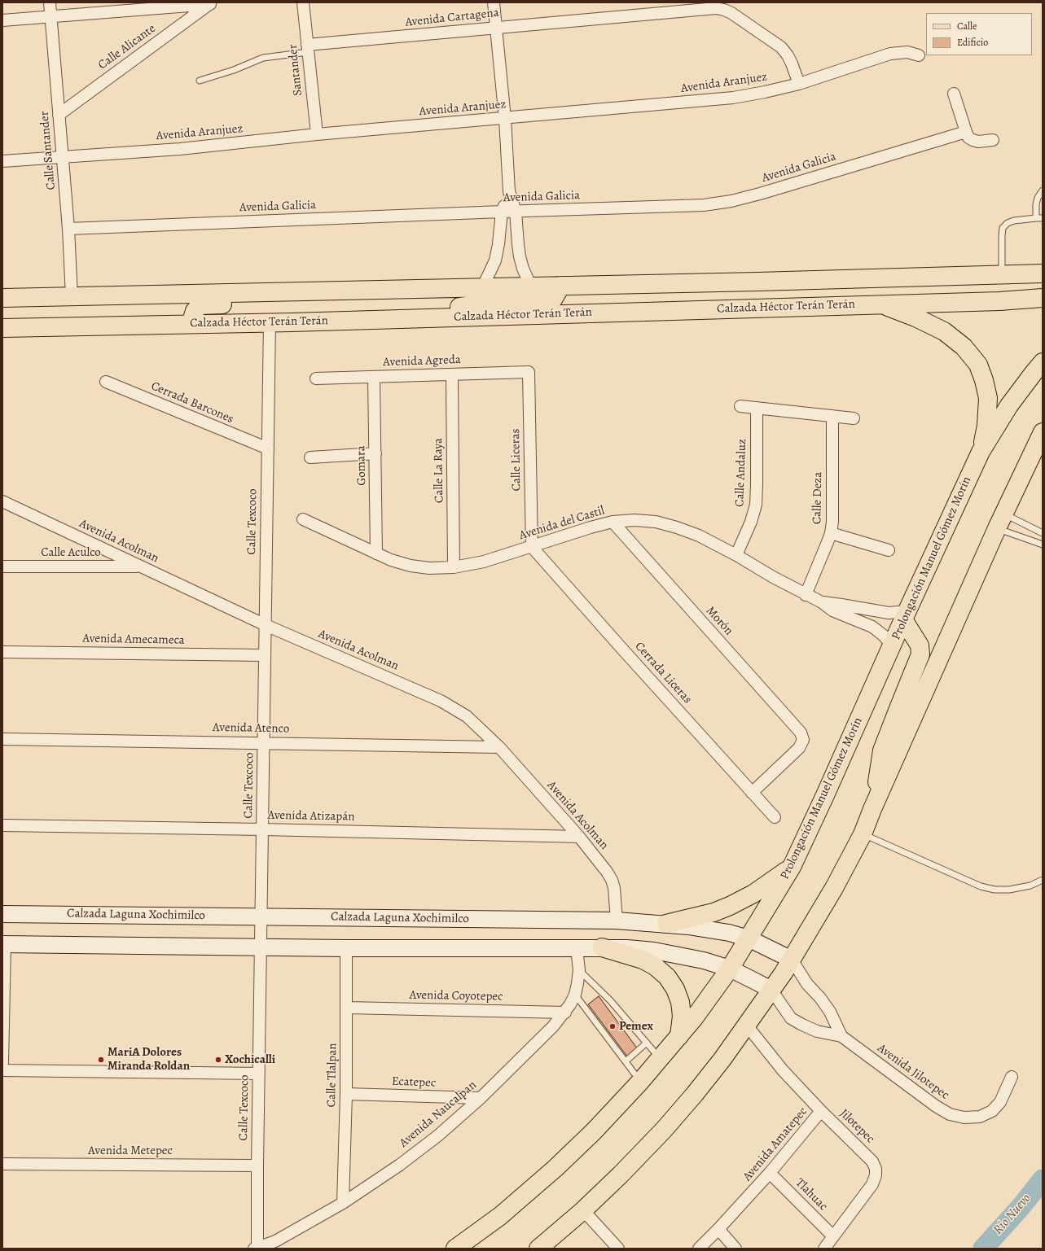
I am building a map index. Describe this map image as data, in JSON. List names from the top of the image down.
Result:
{
  "streets": {
    "main road": ["Calzada Héctor Terán Terán", "Prolongación Manuel Gómez Morín", "Calzada Laguna Xochimilco"],
    "street": [
      "Avenida Cartagena",
      "Calle Alicante",
      "Santander",
      "Avenida Aranjuez",
      "Calle Santander",
      "Avenida Galicia",
      "Avenida Agreda",
      "Cerrada Barcones",
      "Calle Liceras",
      "Gomara",
      "Calle La Raya",
      "Calle Andaluz",
      "Calle Deza",
      "Calle Texcoco",
      "Avenida del Castil",
      "Avenida Acolman",
      "Calle Aculco",
      "Morón",
      "Avenida Amecameca",
      "Cerrada Liceras",
      "Avenida Atenco",
      "Avenida Atizapán",
      "Avenida Coyotepec",
      "Avenida Jilotepec",
      "Calle Tlalpan",
      "Ecatepec",
      "Avenida Naucalpan",
      "Jilotepec",
      "Avenida Amatepec",
      "Avenida Metepec",
      "Tlahuac"
    ]
  },
  "crossings": [
    ["Avenida Cartagena", "Santander"],
    ["Avenida Cartagena", "Avenida Aranjuez"],
    ["Calle Alicante", "Calle Santander"],
    ["Santander", "Avenida Aranjuez"],
    ["Avenida Aranjuez", "Calle Santander"],
    ["Calle Santander", "Avenida Galicia"],
    ["Calle Santander", "Calzada Héctor Terán Terán"],
    ["Calzada Héctor Terán Terán", "Calle Texcoco"],
    ["Avenida Agreda", "Calle Liceras"],
    ["Avenida Agreda", "Gomara"],
    ["Avenida Agreda", "Calle La Raya"],
    ["Cerrada Barcones", "Calle Texcoco"],
    ["Calle Liceras", "Avenida del Castil"],
    ["Calle Liceras", "Cerrada Liceras"],
    ["Gomara", "Avenida del Castil"],
    ["Calle La Raya", "Avenida del Castil"],
    ["Calle Andaluz", "Avenida del Castil"],
    ["Calle Deza", "Avenida del Castil"],
    ["Calle Texcoco", "Avenida Acolman"],
    ["Calle Texcoco", "Avenida Amecameca"],
    ["Calle Texcoco", "Avenida Atenco"],
    ["Calle Texcoco", "Avenida Atizapán"],
    ["Calle Texcoco", "Calzada Laguna Xochimilco"],
    ["Calle Texcoco", "Avenida Naucalpan"],
    ["Calle Texcoco", "Avenida Metepec"],
    ["Avenida del Castil", "Prolongación Manuel Gómez Morín"],
    ["Avenida del Castil", "Morón"],
    ["Avenida del Castil", "Cerrada Liceras"],
    ["Avenida Acolman", "Calle Aculco"],
    ["Avenida Acolman", "Avenida Atenco"],
    ["Avenida Acolman", "Avenida Atizapán"],
    ["Avenida Acolman", "Calzada Laguna Xochimilco"],
    ["Prolongación Manuel Gómez Morín", "Calzada Laguna Xochimilco"],
    ["Morón", "Cerrada Liceras"],
    ["Calzada Laguna Xochimilco", "Avenida Jilotepec"],
    ["Avenida Coyotepec", "Calle Tlalpan"],
    ["Avenida Coyotepec", "Avenida Naucalpan"],
    ["Calle Tlalpan", "Ecatepec"],
    ["Calle Tlalpan", "Avenida Naucalpan"],
    ["Ecatepec", "Avenida Naucalpan"],
    ["Jilotepec", "Avenida Amatepec"],
    ["Jilotepec", "Tlahuac"],
    ["Avenida Amatepec", "Tlahuac"]
  ],
  "water": ["Río Nuevo"],
  "places": ["Pemex", "MariA Dolores Miranda Roldan", "Xochicalli"],
  "legend": ["Calle", "Edificio"]
}
